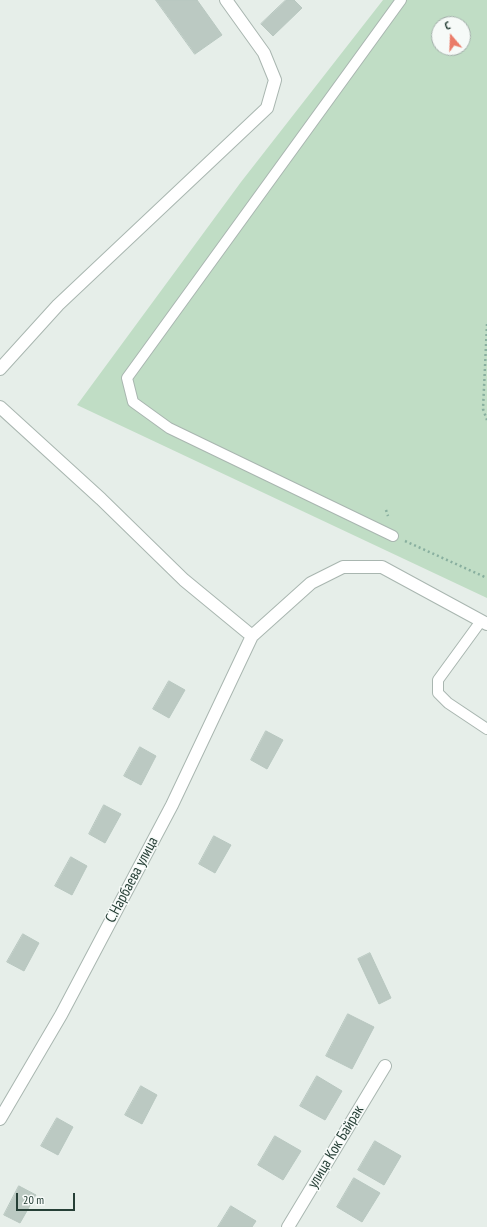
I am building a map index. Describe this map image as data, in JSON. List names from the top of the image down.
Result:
{
  "streets": {
    "street": ["С.Нарбаева улица", "улица Кок Байрак"]
  },
  "scale_bar": "20 m",
  "north": "top"
}
